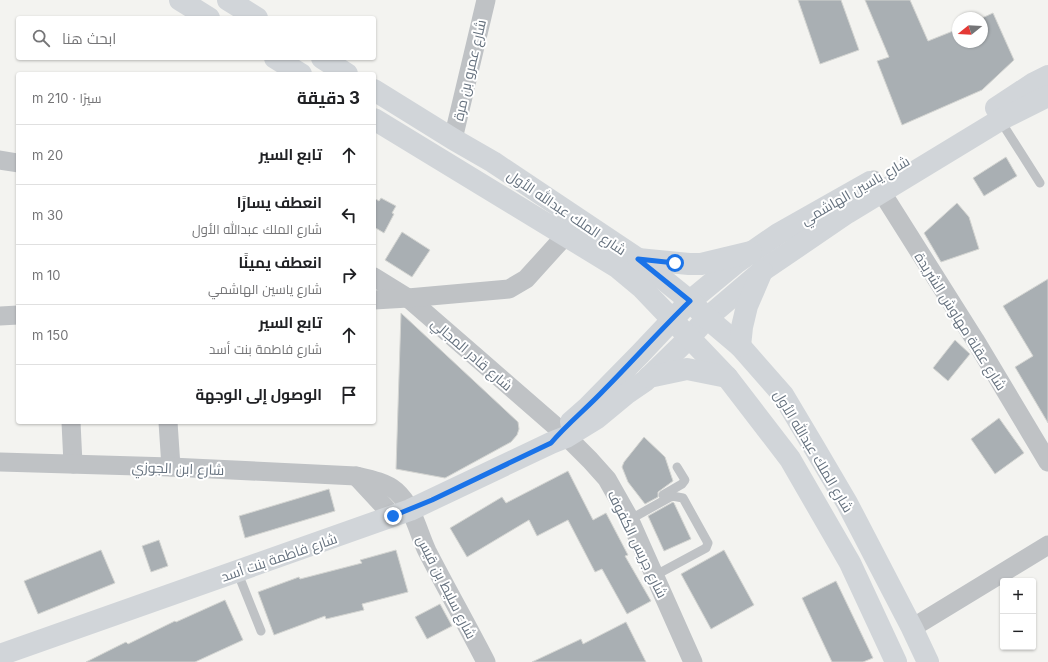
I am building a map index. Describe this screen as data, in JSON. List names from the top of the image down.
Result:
{
  "streets": {
    "main road": ["شارع ياسين الهاشمي", "شارع الملك عبدالله الأول", "شارع فاطمة بنت أسد"],
    "street": [
      "شارع عمرو بن مرة",
      "شارع عقلة مهاوش الشريدة",
      "شارع قادر المجالي",
      "شارع ابن الجوزي",
      "شارع جريس الكفوف",
      "شارع سليط بن قيس"
    ]
  },
  "crossings": [
    ["شارع عمرو بن مرة", "شارع الملك عبدالله الأول"],
    ["شارع ياسين الهاشمي", "شارع الملك عبدالله الأول"],
    ["شارع ياسين الهاشمي", "شارع عقلة مهاوش الشريدة"],
    ["شارع ياسين الهاشمي", "شارع فاطمة بنت أسد"],
    ["شارع الملك عبدالله الأول", "شارع فاطمة بنت أسد"],
    ["شارع قادر المجالي", "شارع جريس الكفوف"],
    ["شارع قادر المجالي", "شارع فاطمة بنت أسد"],
    ["شارع ابن الجوزي", "شارع فاطمة بنت أسد"],
    ["شارع ابن الجوزي", "شارع سليط بن قيس"],
    ["شارع جريس الكفوف", "شارع فاطمة بنت أسد"],
    ["شارع فاطمة بنت أسد", "شارع سليط بن قيس"]
  ],
  "north": "left",
  "page": {
    "search": "ابحث هنا",
    "heading": ["3 دقيقة", "سيرًا · 210 m"],
    "list": [
      ["تابع السير", "20 m"],
      ["انعطف يسارًا", "شارع الملك عبدالله الأول", "30 m"],
      ["انعطف يمينًا", "شارع ياسين الهاشمي", "10 m"],
      ["تابع السير", "شارع فاطمة بنت أسد", "150 m"],
      "الوصول إلى الوجهة"
    ],
    "map_buttons": ["+", "−"]
  }
}
